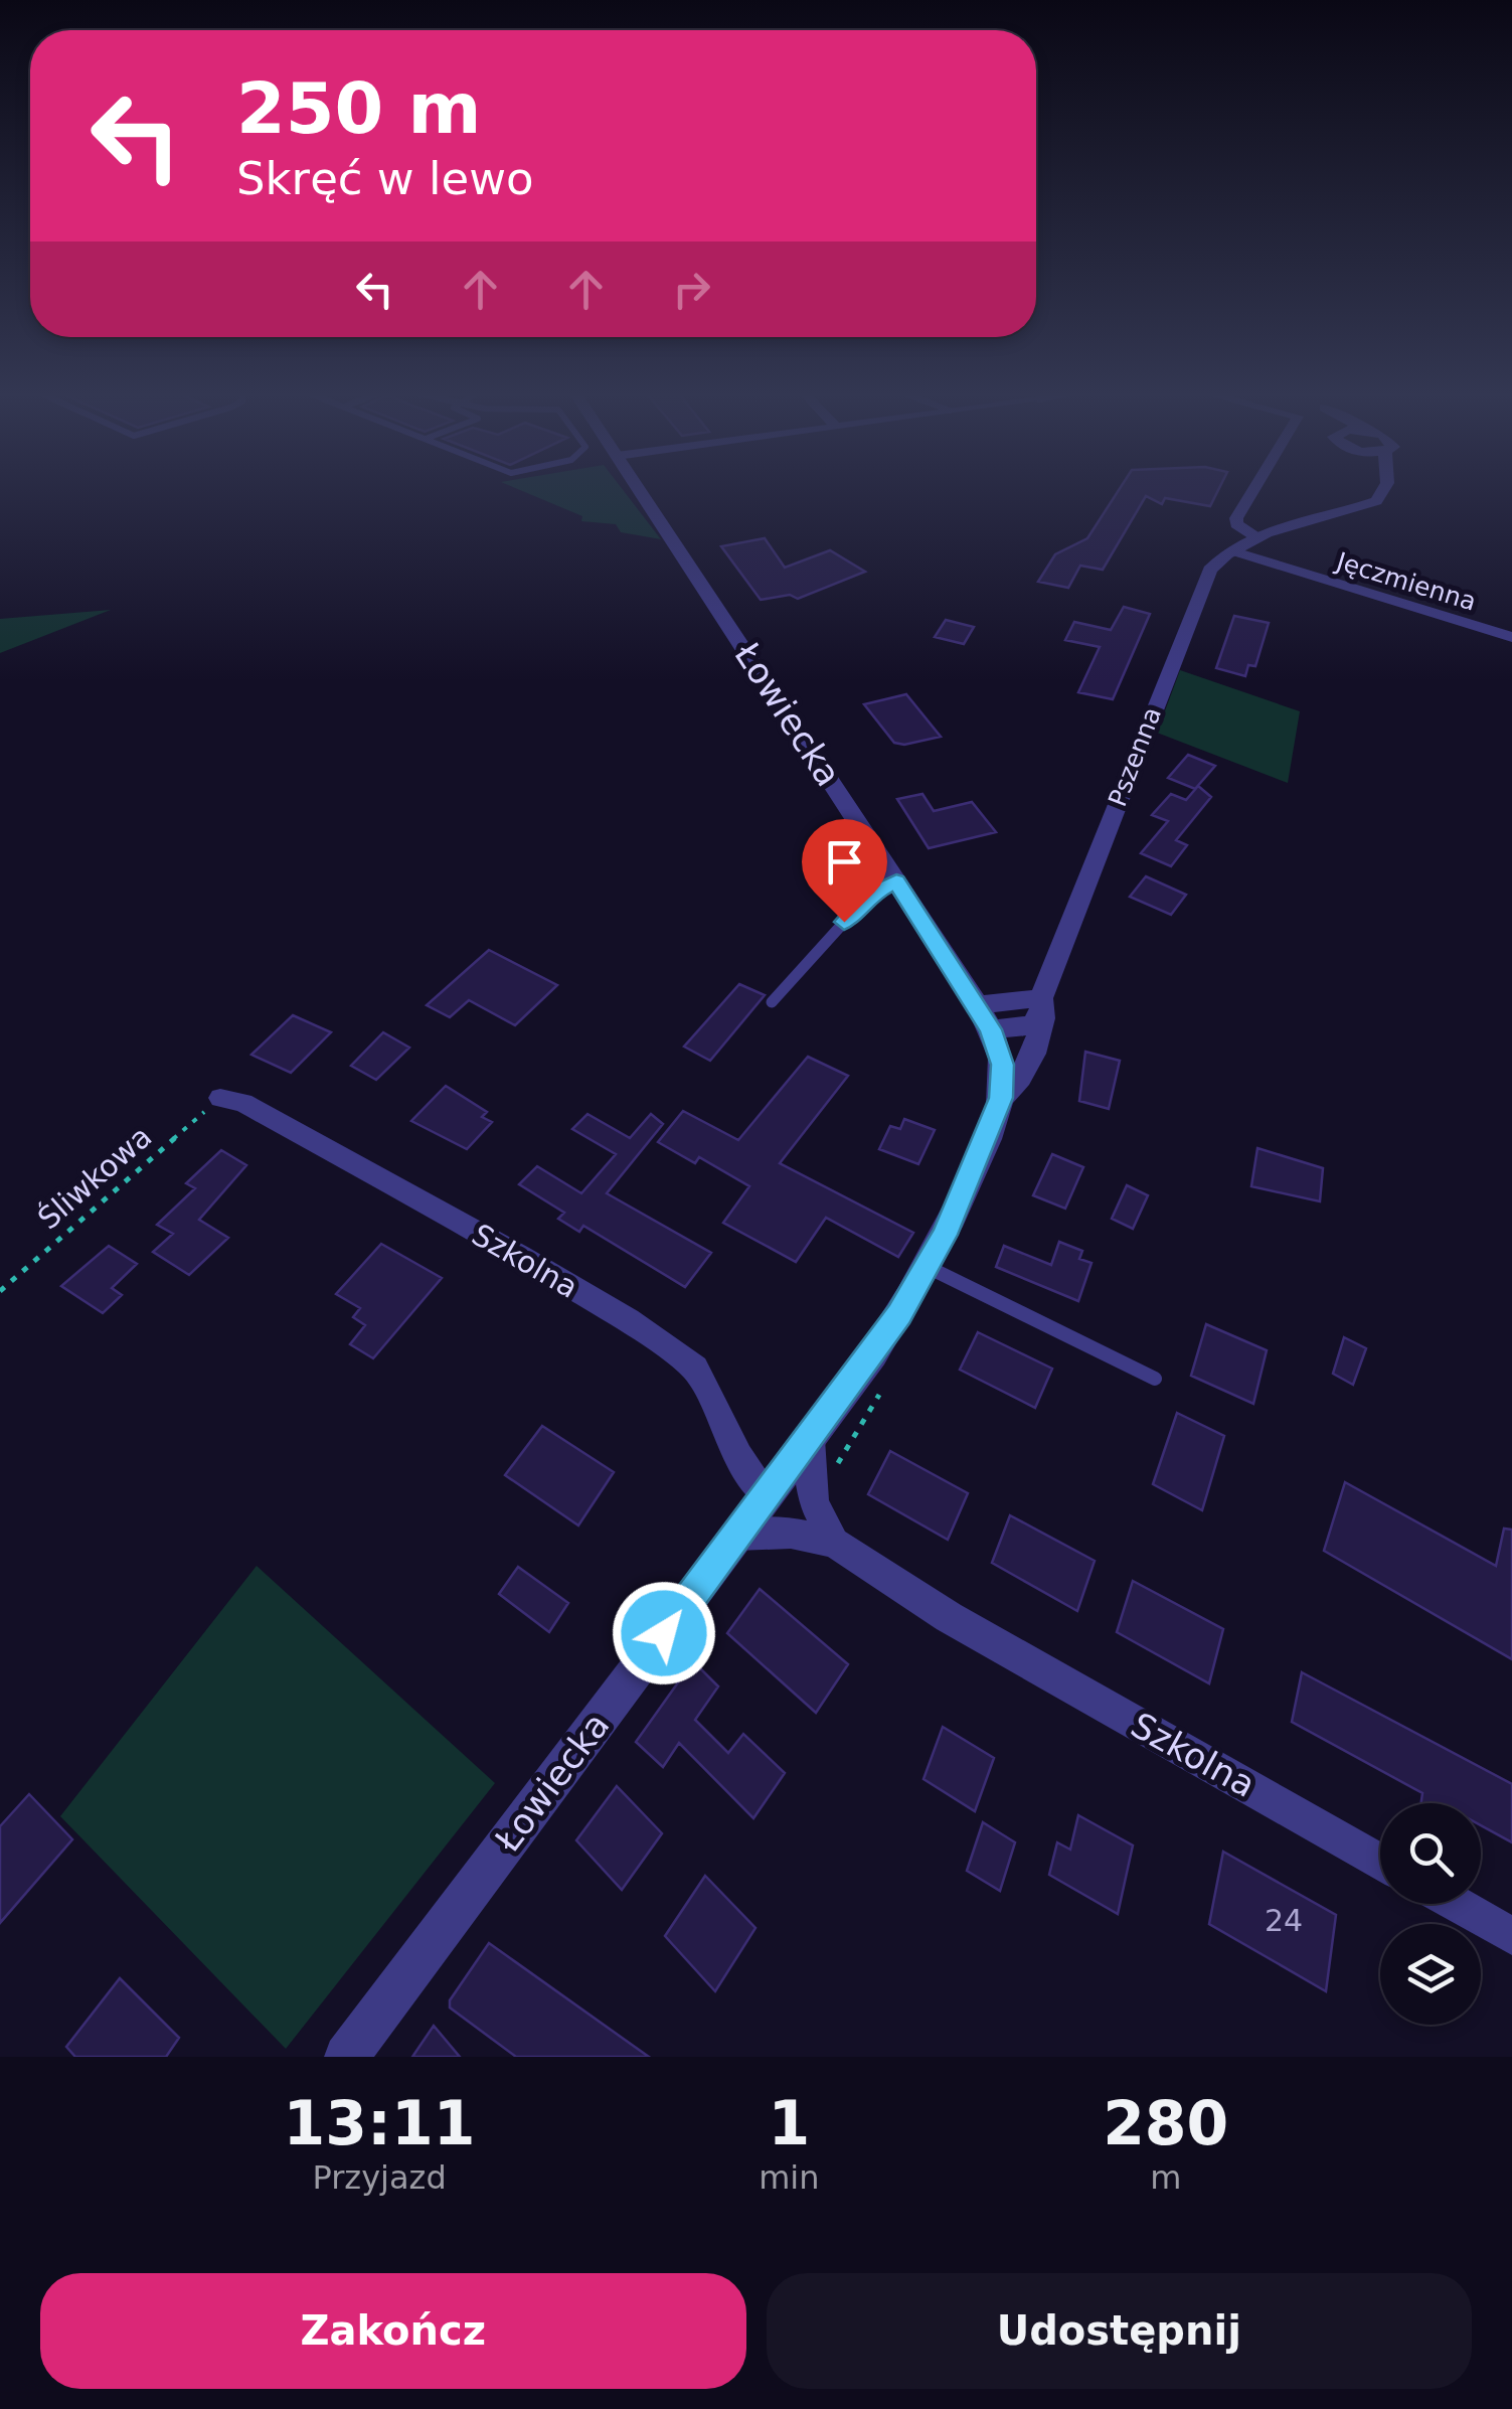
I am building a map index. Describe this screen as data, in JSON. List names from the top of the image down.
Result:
{
  "streets": {
    "street": [
      "Jęczmienna",
      "Łowiecka",
      "Pszenna",
      "Szkolna"
    ],
    "path": ["Śliwkowa"]
  },
  "crossings": [
    ["Jęczmienna", "Pszenna"],
    ["Łowiecka", "Pszenna"],
    ["Łowiecka", "Szkolna"],
    ["Śliwkowa", "Szkolna"]
  ],
  "house_numbers": ["24"],
  "page": {
    "turn": ["250 m", "Skręć w lewo"],
    "eta": [
      "13:11",
      "Przyjazd",
      "1",
      "min",
      "280",
      "m"
    ],
    "buttons": ["Zakończ", "Udostępnij"]
  }
}
